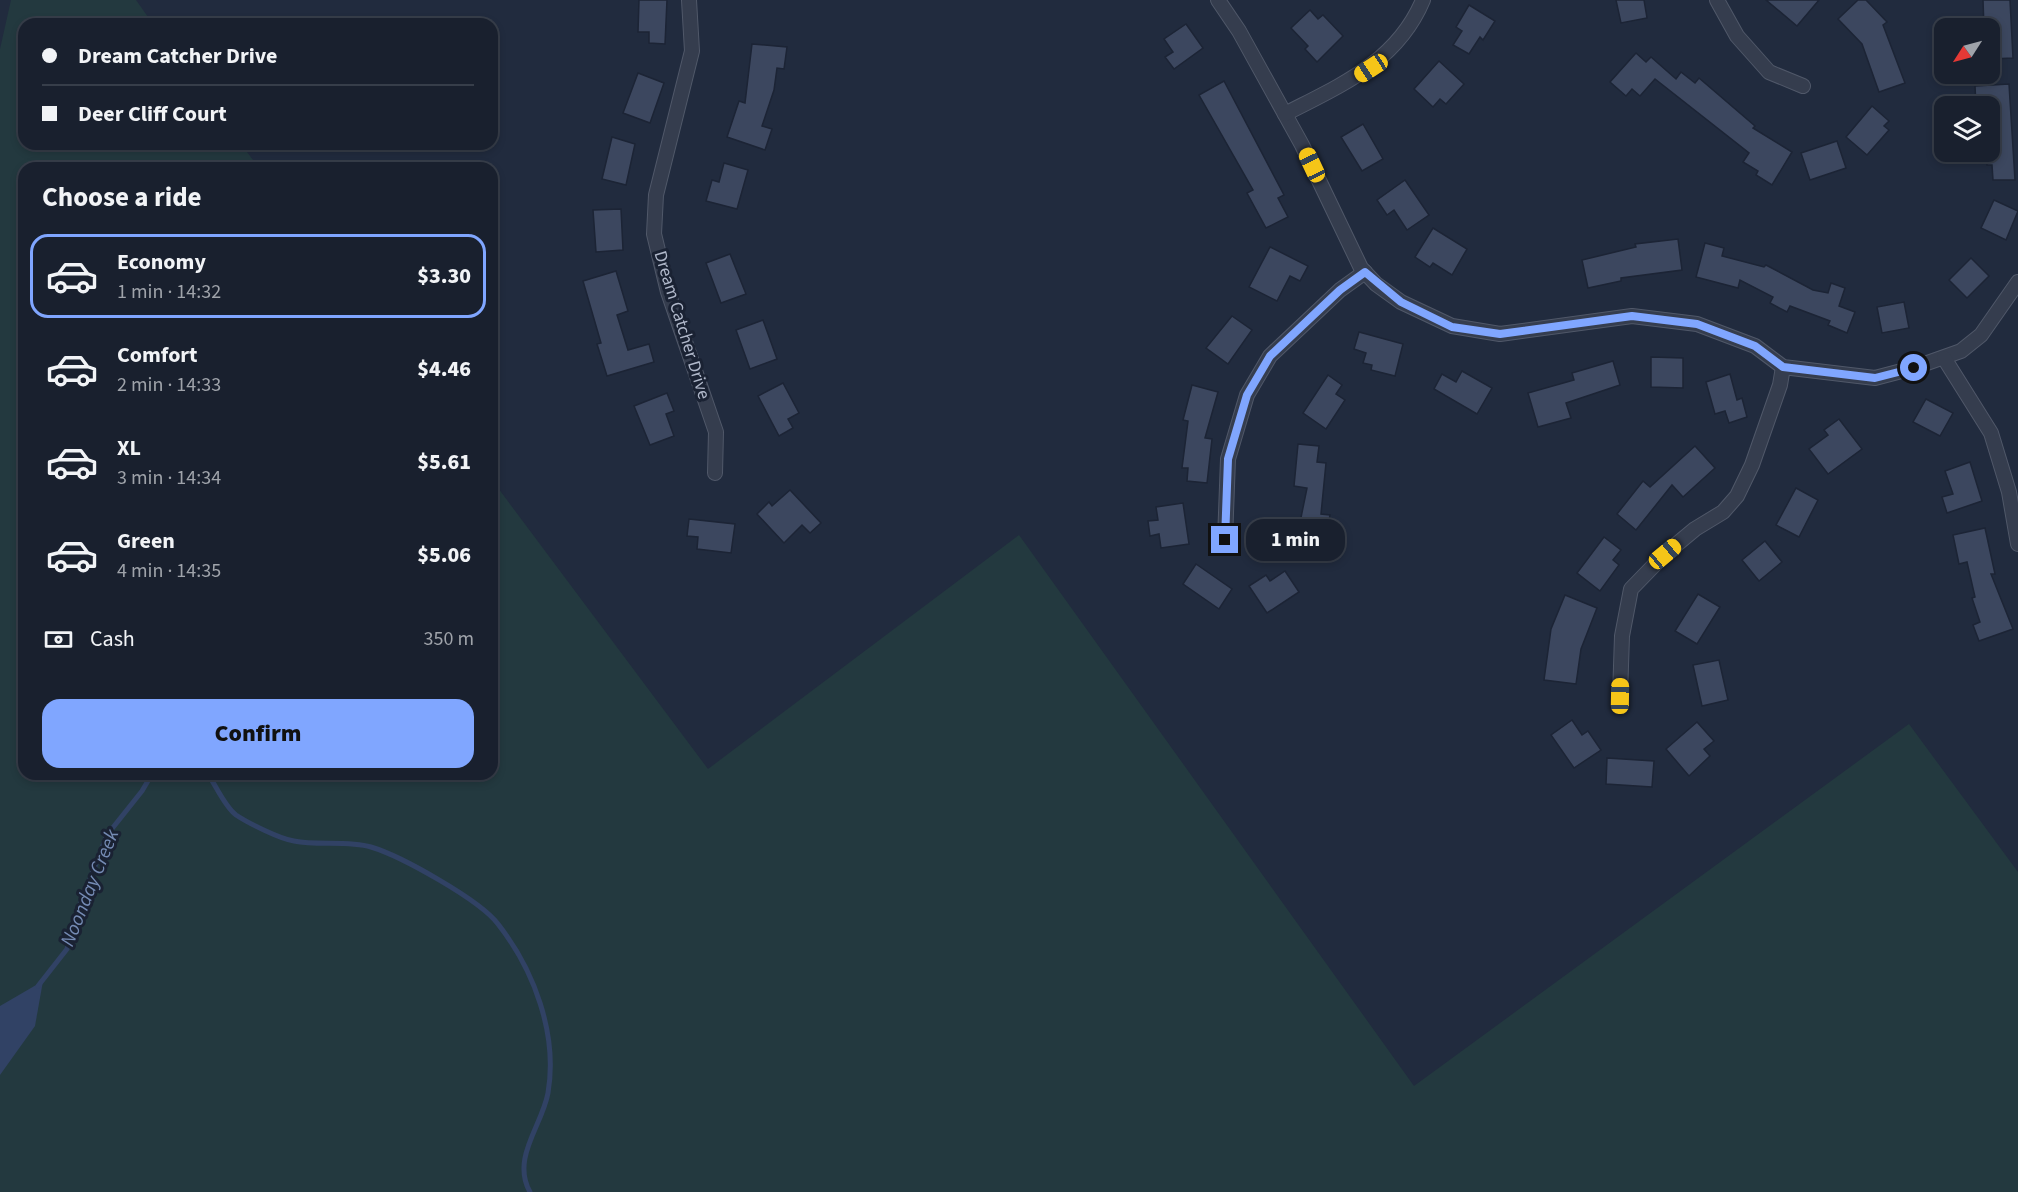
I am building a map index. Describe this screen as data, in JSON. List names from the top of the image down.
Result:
{
  "streets": {
    "street": ["Dream Catcher Drive"]
  },
  "water": ["Noonday Creek"],
  "north": "bottom left",
  "page": {
    "banner": ["Dream Catcher Drive", "Deer Cliff Court"],
    "heading": "Choose a ride",
    "list": [
      {
        "name": "Economy",
        "note": "1 min · 14:32",
        "value": "$3.30"
      },
      {
        "name": "Comfort",
        "note": "2 min · 14:33",
        "value": "$4.46"
      },
      {
        "name": "XL",
        "note": "3 min · 14:34",
        "value": "$5.61"
      },
      {
        "name": "Green",
        "note": "4 min · 14:35",
        "value": "$5.06"
      }
    ],
    "bubble": "1 min",
    "pay": ["Cash", "350 m"],
    "buttons": "Confirm"
  }
}
